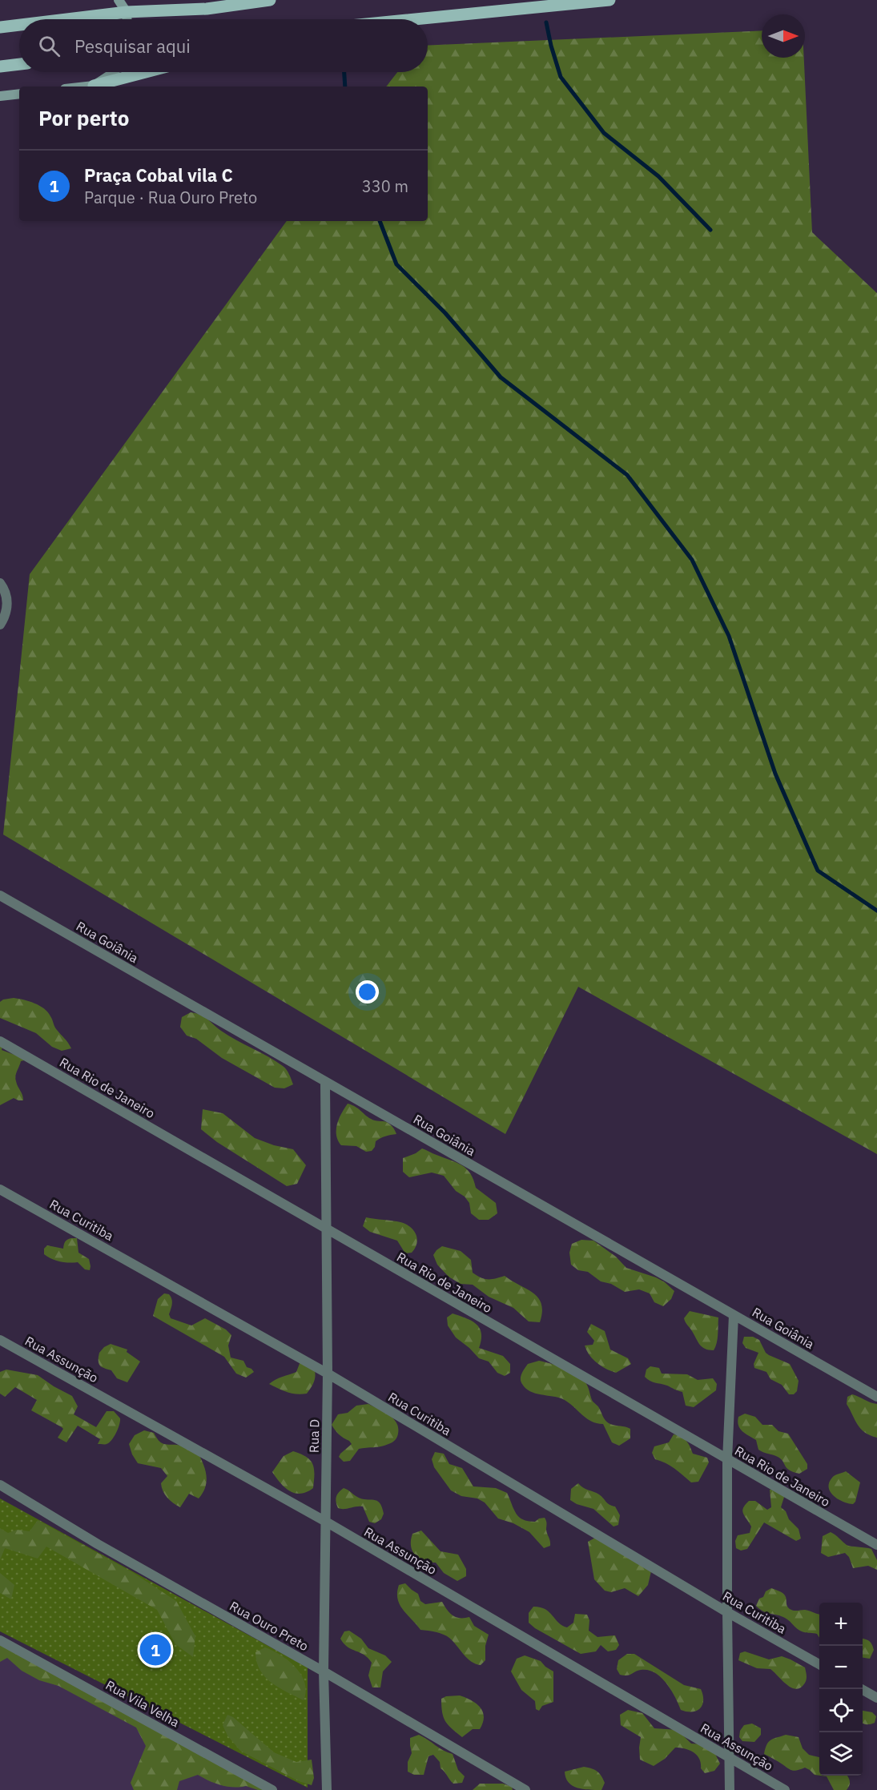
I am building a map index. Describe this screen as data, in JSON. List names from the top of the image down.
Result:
{
  "streets": {
    "street": [
      "Rua Goiânia",
      "Rua Rio de Janeiro",
      "Rua Curitiba",
      "Rua Assunção",
      "Rua D",
      "Rua Ouro Preto",
      "Rua Vila Velha"
    ]
  },
  "crossings": [
    ["Rua Goiânia", "Rua D"],
    ["Rua Rio de Janeiro", "Rua D"],
    ["Rua Curitiba", "Rua D"],
    ["Rua Assunção", "Rua D"],
    ["Rua D", "Rua Ouro Preto"]
  ],
  "north": "right",
  "page": {
    "search": "Pesquisar aqui",
    "heading": "Por perto",
    "list": [
      {
        "mark": "1",
        "name": "Praça Cobal vila C",
        "note": "Parque · Rua Ouro Preto",
        "value": "330 m"
      }
    ],
    "map_buttons": ["+", "−"],
    "pins": "1"
  }
}
